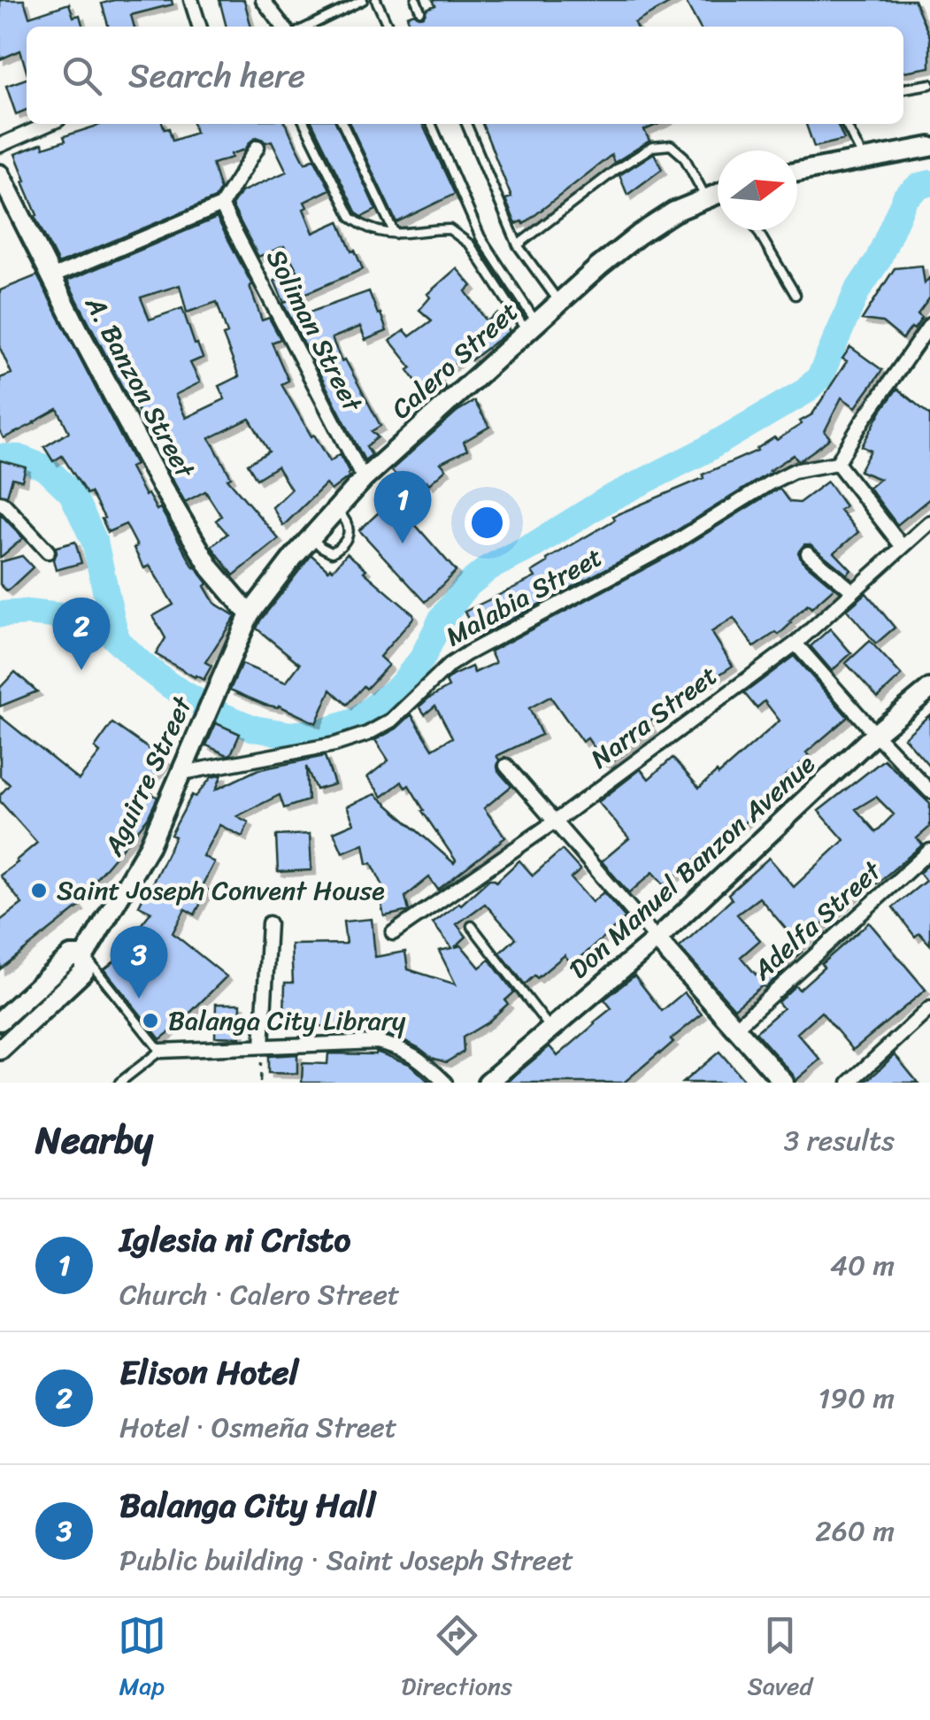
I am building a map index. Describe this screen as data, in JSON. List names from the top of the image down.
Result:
{
  "streets": {
    "main road": [
      "Calero Street",
      "A. Banzon Street",
      "Aguirre Street",
      "Don Manuel Banzon Avenue"
    ],
    "street": [
      "Soliman Street",
      "Malabia Street",
      "Narra Street",
      "Adelfa Street"
    ]
  },
  "crossings": [
    ["Soliman Street", "Calero Street"],
    ["Calero Street", "A. Banzon Street"],
    ["Calero Street", "Aguirre Street"],
    ["A. Banzon Street", "Aguirre Street"],
    ["Malabia Street", "Aguirre Street"]
  ],
  "places": ["Saint Joseph Convent House", "Balanga City Library"],
  "north": "right",
  "page": {
    "search": "Search here",
    "pins": ["1", "2", "3"],
    "heading": ["Nearby", "3 results"],
    "list": [
      {
        "mark": "1",
        "name": "Iglesia ni Cristo",
        "note": "Church · Calero Street",
        "value": "40 m"
      },
      {
        "mark": "2",
        "name": "Elison Hotel",
        "note": "Hotel · Osmeña Street",
        "value": "190 m"
      },
      {
        "mark": "3",
        "name": "Balanga City Hall",
        "note": "Public building · Saint Joseph Street",
        "value": "260 m"
      }
    ],
    "nav": ["Map", "Directions", "Saved"]
  }
}
